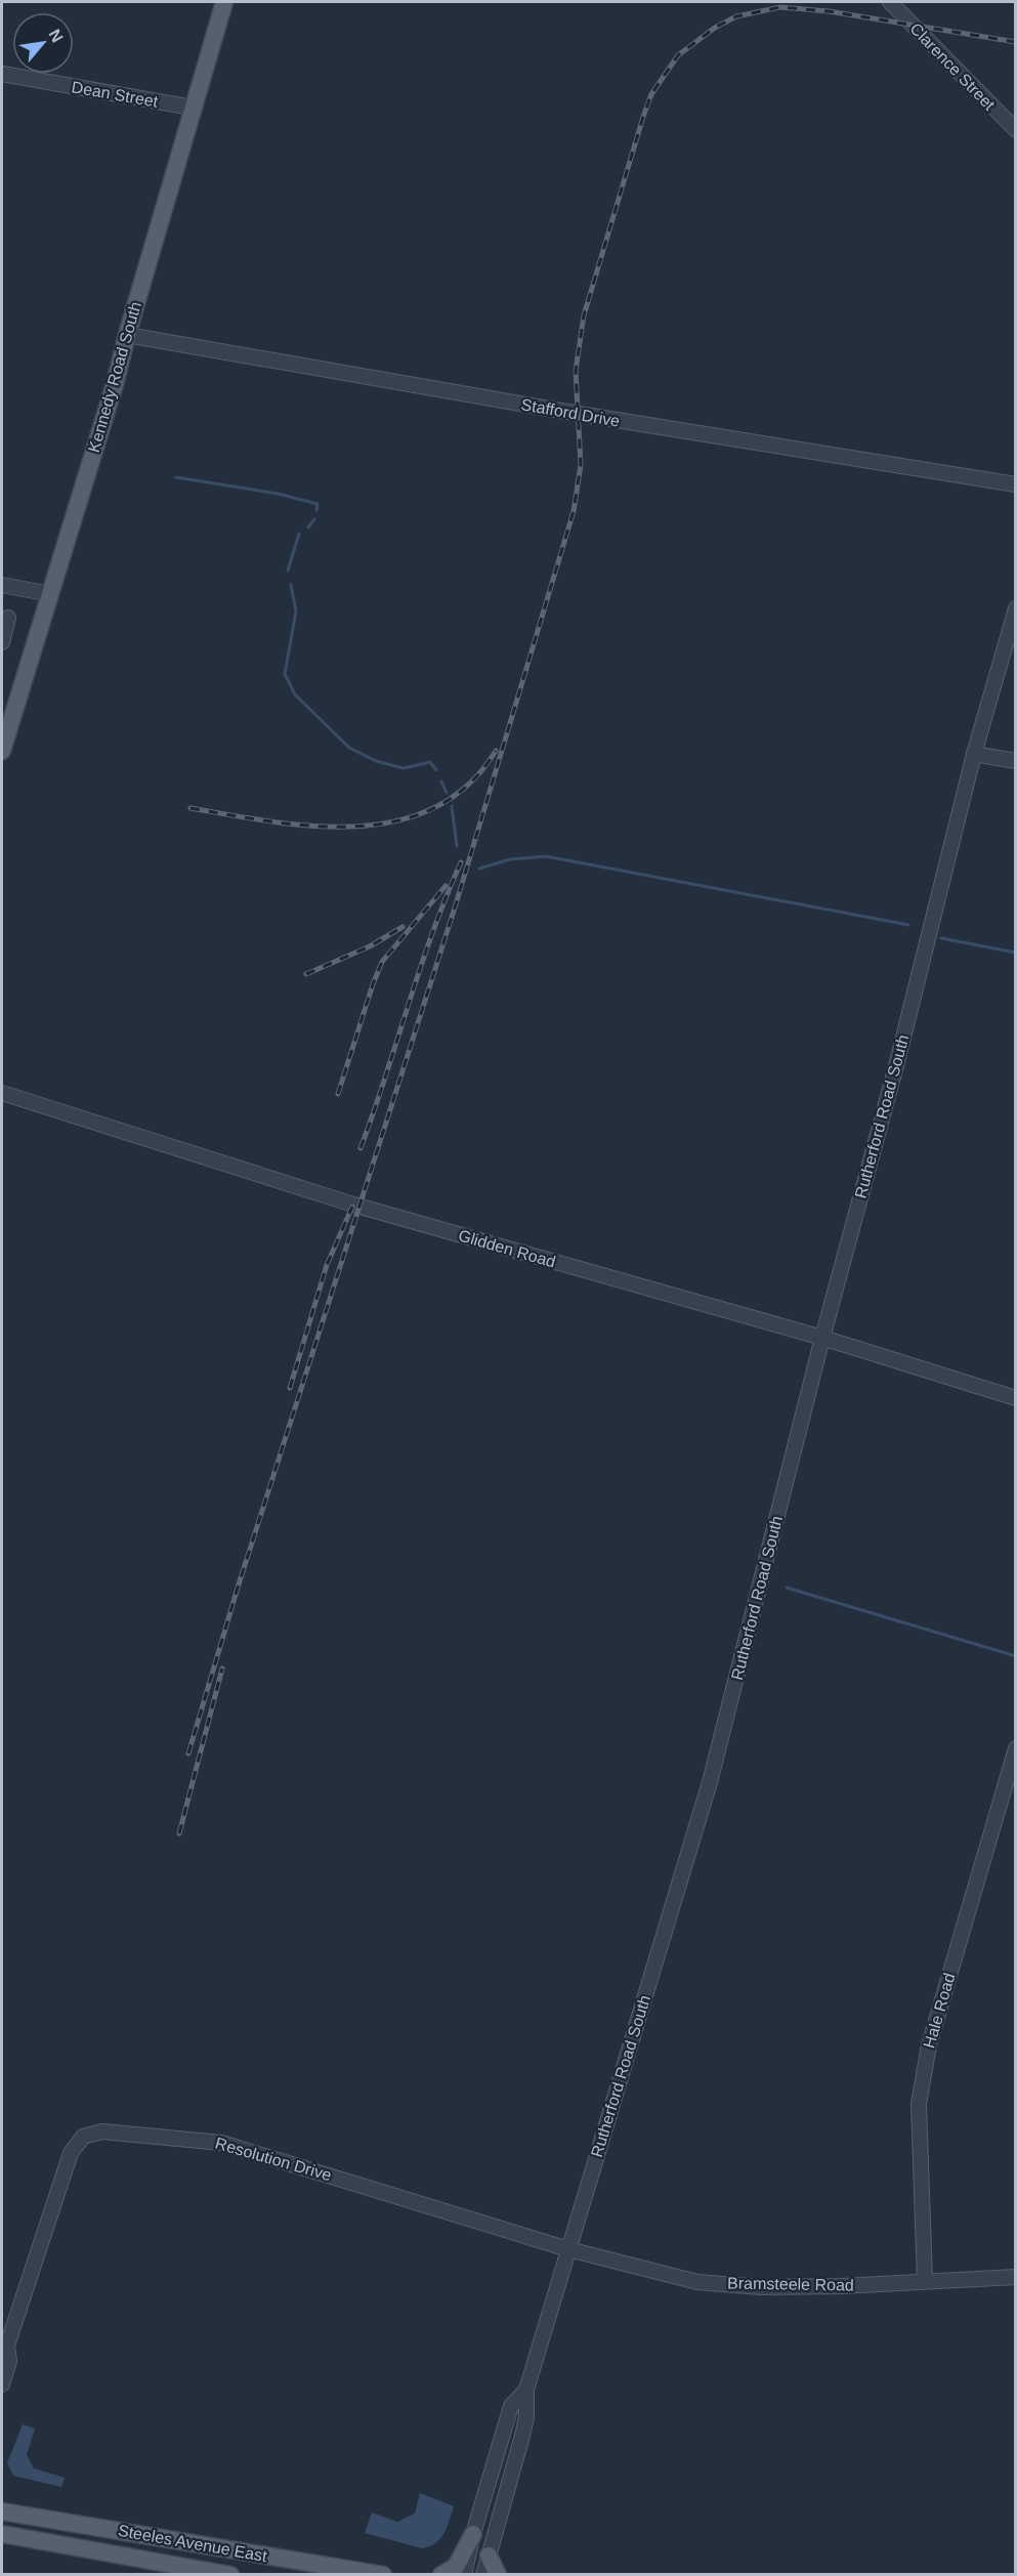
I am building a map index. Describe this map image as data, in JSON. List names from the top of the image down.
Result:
{
  "streets": {
    "main road": ["Kennedy Road South", "Steeles Avenue East"],
    "street": [
      "Clarence Street",
      "Dean Street",
      "Stafford Drive",
      "Rutherford Road South",
      "Glidden Road",
      "Hale Road",
      "Resolution Drive",
      "Bramsteele Road"
    ]
  },
  "crossings": [
    ["Dean Street", "Kennedy Road South"],
    ["Kennedy Road South", "Stafford Drive"],
    ["Rutherford Road South", "Glidden Road"],
    ["Rutherford Road South", "Resolution Drive"],
    ["Rutherford Road South", "Bramsteele Road"],
    ["Hale Road", "Bramsteele Road"],
    ["Resolution Drive", "Bramsteele Road"]
  ],
  "north": "top right"
}
